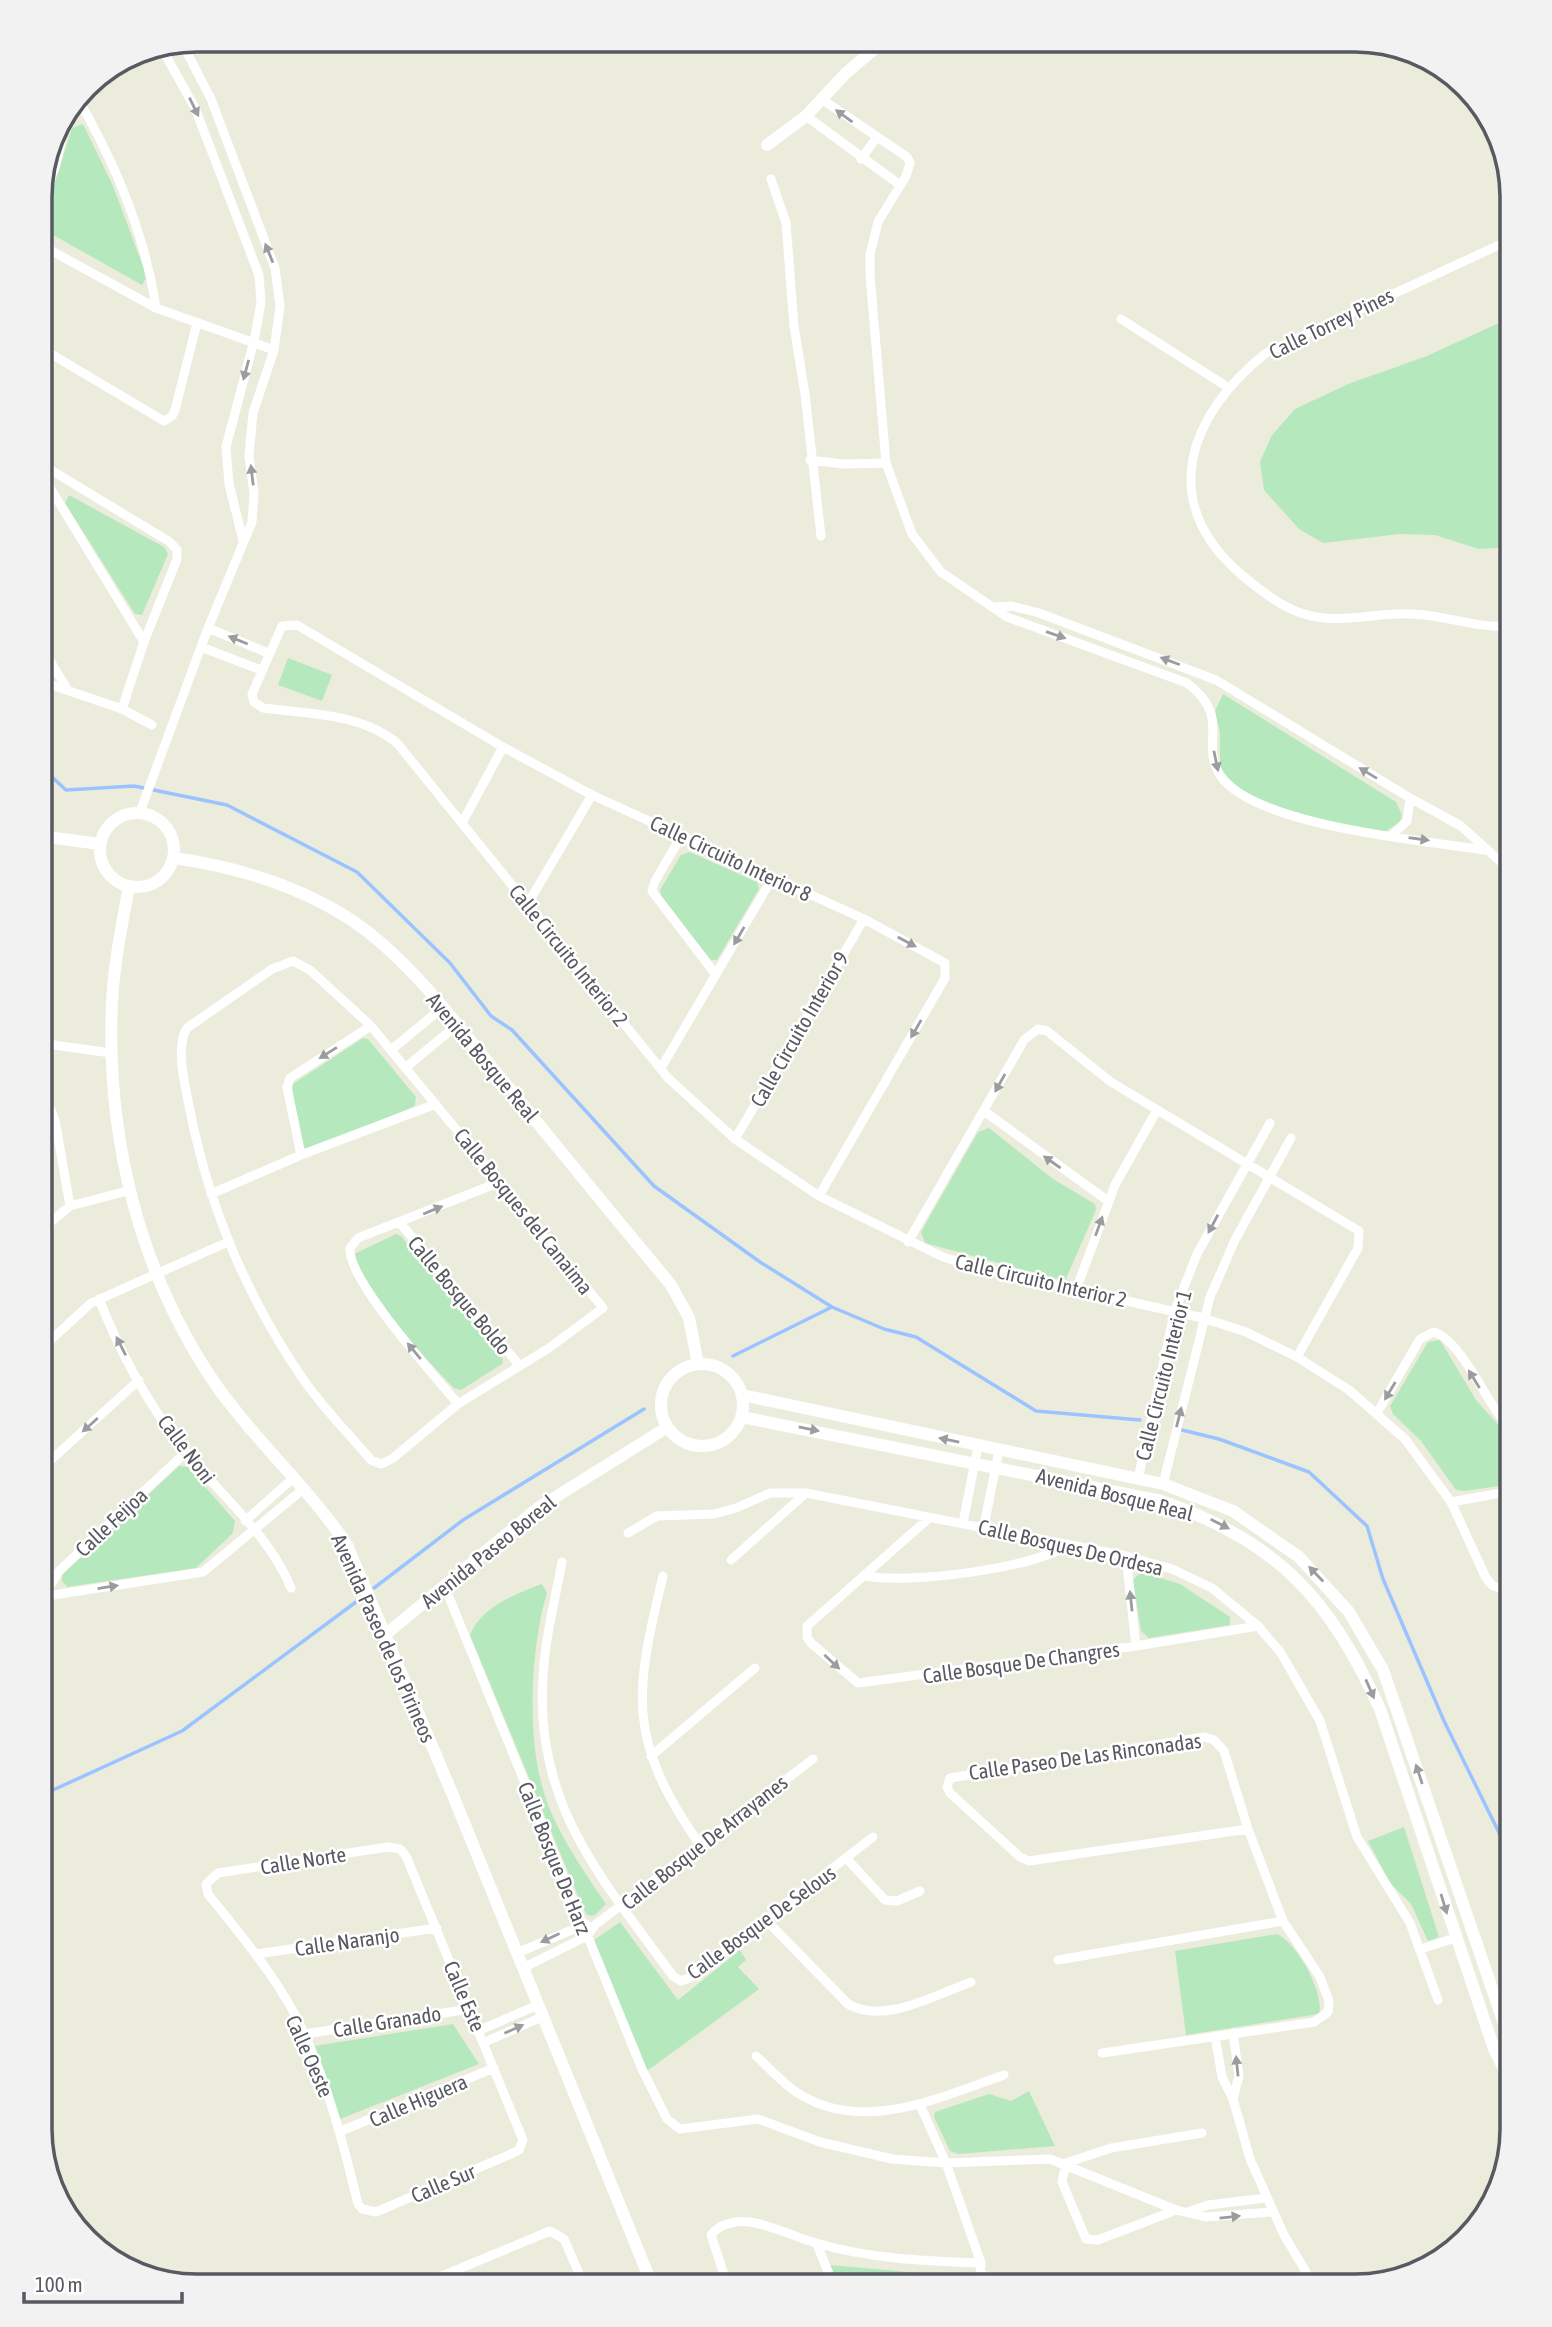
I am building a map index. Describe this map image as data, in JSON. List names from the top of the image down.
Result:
{
  "streets": {
    "main road": ["Avenida Bosque Real", "Avenida Paseo Boreal", "Avenida Paseo de los Pirineos"],
    "street": [
      "Calle Torrey Pines",
      "Calle Circuito Interior 8",
      "Calle Circuito Interior 2",
      "Calle Circuito Interior 9",
      "Calle Bosques del Canaima",
      "Calle Bosque Boldo",
      "Calle Circuito Interior 1",
      "Calle Noni",
      "Calle Feijoa",
      "Calle Bosques De Ordesa",
      "Calle Bosque De Changres",
      "Calle Paseo De Las Rinconadas",
      "Calle Bosque De Arrayanes",
      "Calle Bosque De Harz",
      "Calle Norte",
      "Calle Bosque De Selous",
      "Calle Naranjo",
      "Calle Este",
      "Calle Granado",
      "Calle Oeste",
      "Calle Higuera",
      "Calle Sur"
    ]
  },
  "crossings": [
    ["Calle Circuito Interior 8", "Calle Circuito Interior 2"],
    ["Calle Circuito Interior 8", "Calle Circuito Interior 9"],
    ["Calle Circuito Interior 2", "Calle Circuito Interior 9"],
    ["Calle Circuito Interior 2", "Calle Circuito Interior 1"],
    ["Avenida Bosque Real", "Calle Circuito Interior 1"],
    ["Avenida Bosque Real", "Avenida Paseo Boreal"],
    ["Avenida Bosque Real", "Avenida Paseo de los Pirineos"],
    ["Calle Bosques del Canaima", "Calle Bosque Boldo"],
    ["Calle Noni", "Calle Feijoa"],
    ["Calle Bosques De Ordesa", "Calle Bosque De Changres"],
    ["Avenida Paseo Boreal", "Avenida Paseo de los Pirineos"],
    ["Avenida Paseo Boreal", "Calle Bosque De Harz"],
    ["Avenida Paseo de los Pirineos", "Calle Bosque De Arrayanes"],
    ["Calle Bosque De Arrayanes", "Calle Bosque De Harz"],
    ["Calle Bosque De Arrayanes", "Calle Bosque De Selous"],
    ["Calle Norte", "Calle Este"],
    ["Calle Norte", "Calle Oeste"],
    ["Calle Naranjo", "Calle Este"],
    ["Calle Naranjo", "Calle Oeste"],
    ["Calle Este", "Calle Granado"],
    ["Calle Este", "Calle Higuera"],
    ["Calle Este", "Calle Sur"],
    ["Calle Granado", "Calle Oeste"],
    ["Calle Oeste", "Calle Higuera"],
    ["Calle Oeste", "Calle Sur"]
  ],
  "scale_bar": "100 m"
}
